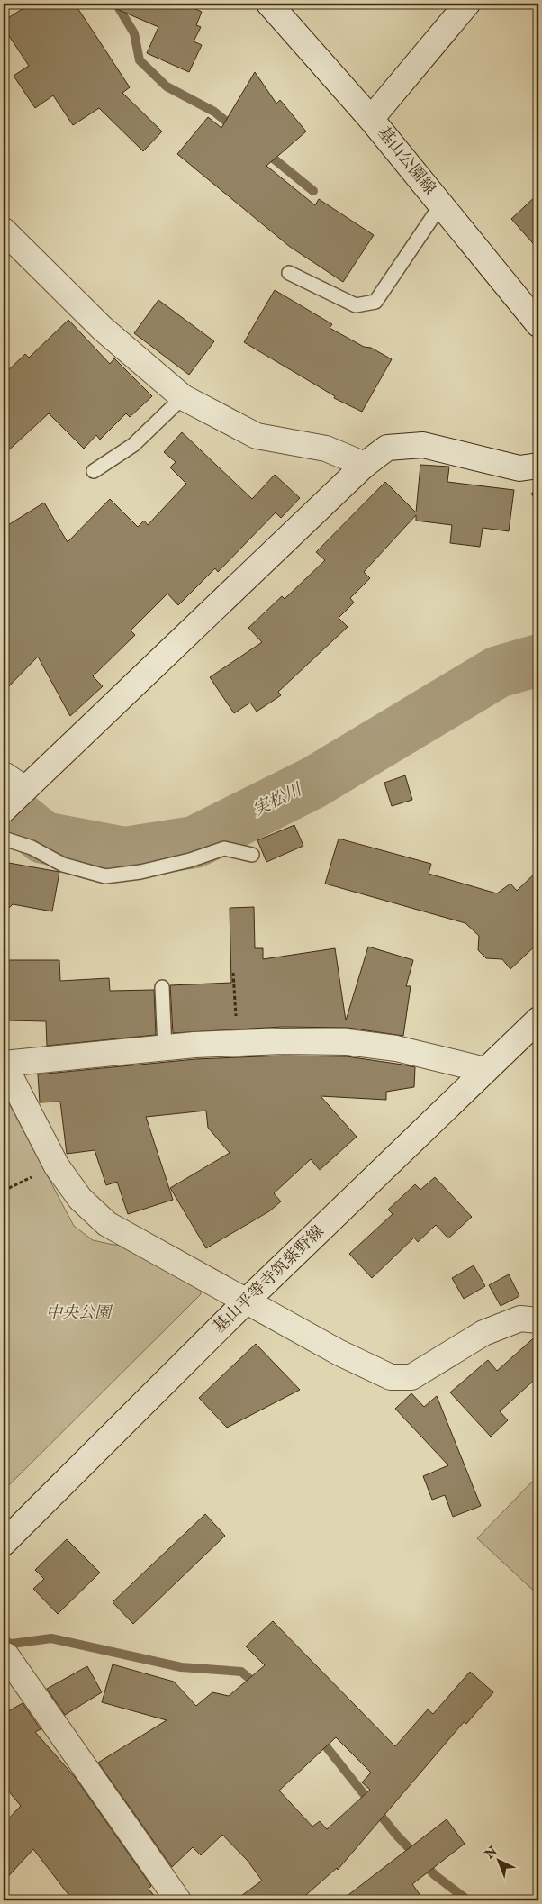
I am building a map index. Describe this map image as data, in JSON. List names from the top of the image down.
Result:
{
  "streets": {
    "street": ["基山公園線", "基山平等寺筑紫野線"]
  },
  "water": ["実松川"],
  "parks": ["中央公園"],
  "north": "top left"
}
